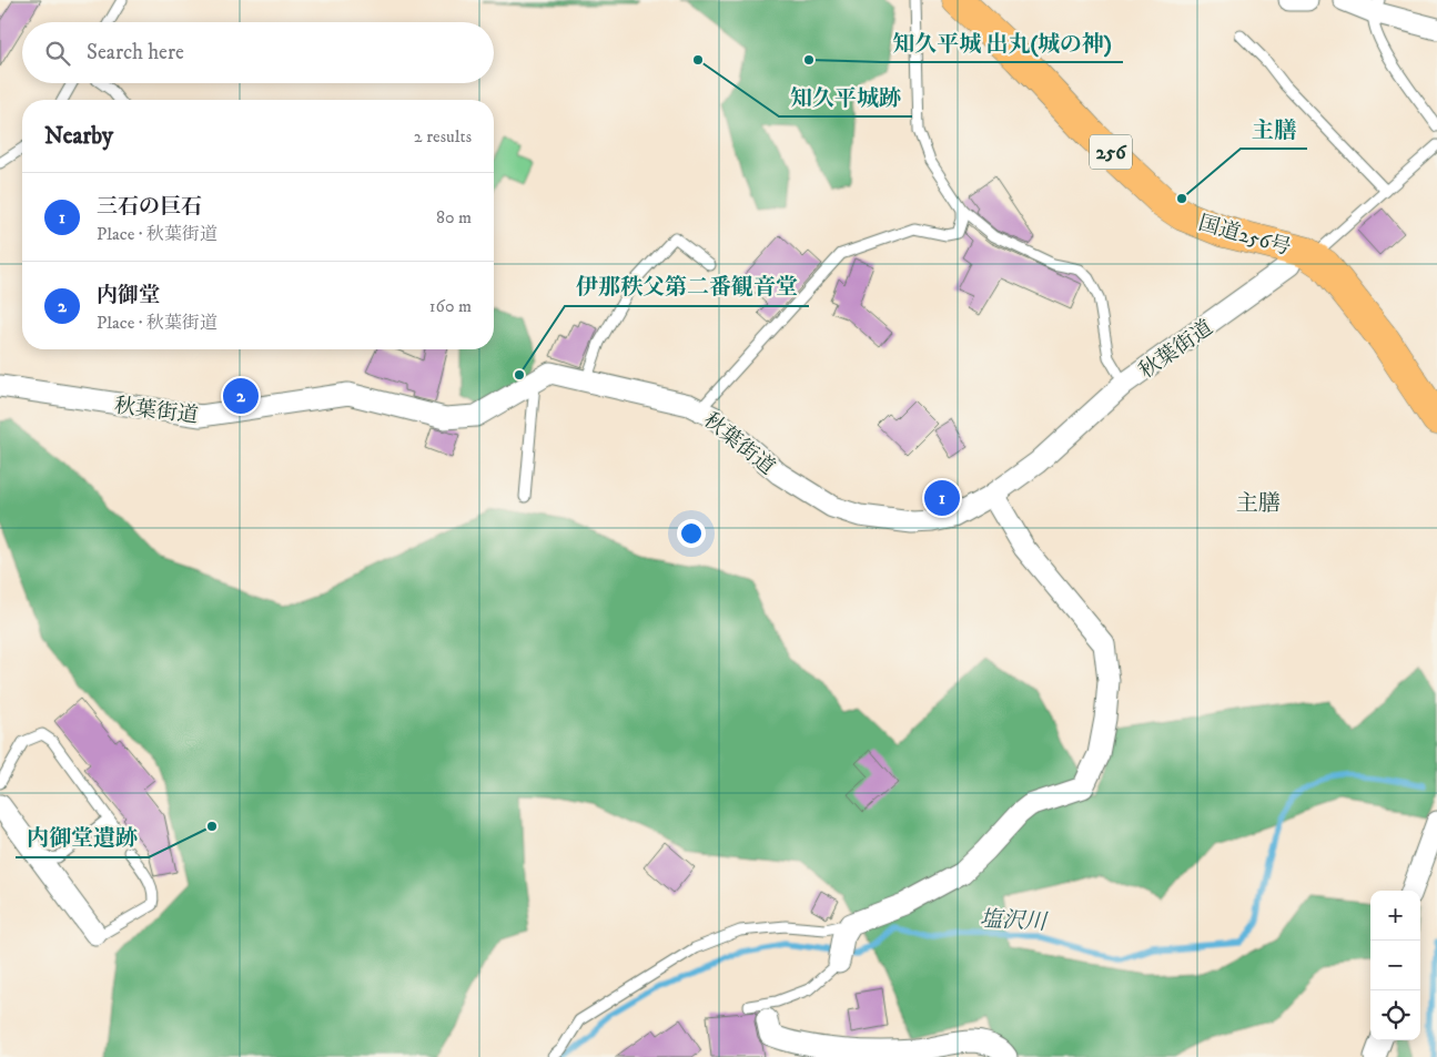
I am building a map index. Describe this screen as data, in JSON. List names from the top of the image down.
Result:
{
  "streets": {
    "highway": ["256", "国道256号"],
    "street": ["秋葉街道"]
  },
  "crossings": [
    ["国道256号", "秋葉街道"]
  ],
  "districts": ["主膳"],
  "water": ["塩沢川"],
  "places": [
    "知久平城跡",
    "知久平城 出丸(城の神)",
    "主膳",
    "伊那秩父第二番観音堂",
    "内御堂遺跡"
  ],
  "page": {
    "search": "Search here",
    "heading": ["Nearby", "2 results"],
    "list": [
      {
        "mark": "1",
        "name": "三石の巨石",
        "note": "Place · 秋葉街道",
        "value": "80 m"
      },
      {
        "mark": "2",
        "name": "内御堂",
        "note": "Place · 秋葉街道",
        "value": "160 m"
      }
    ],
    "pins": ["2", "1"],
    "map_buttons": ["+", "−"]
  }
}
